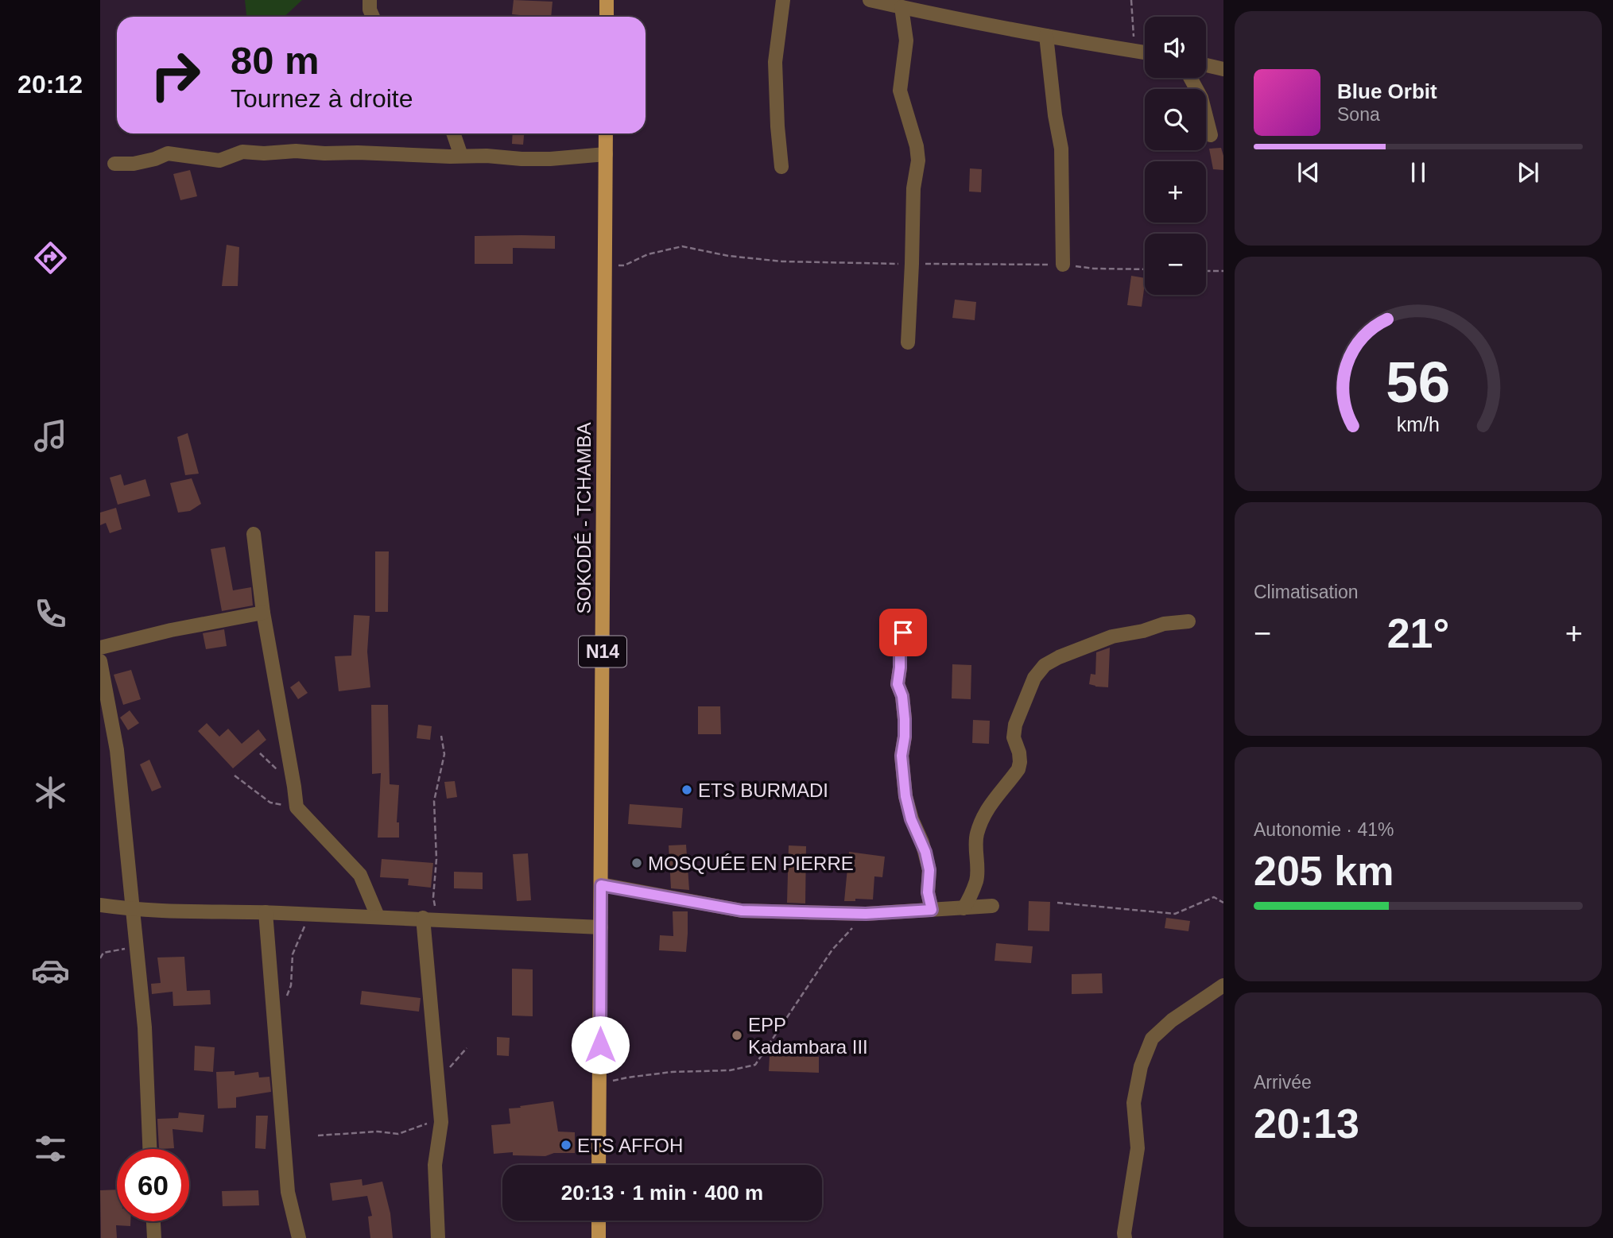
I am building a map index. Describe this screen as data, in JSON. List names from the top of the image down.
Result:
{
  "streets": {
    "main road": ["SOKODÉ - TCHAMBA", "N14"]
  },
  "places": [
    "ETS BURMADI",
    "MOSQUÉE EN PIERRE",
    "EPP Kadambara III",
    "ETS AFFOH"
  ],
  "page": {
    "tabs": "20:12",
    "map_buttons": ["+", "−"],
    "turn": ["80 m", "Tournez à droite"],
    "song": ["Blue Orbit", "Sona"],
    "tile": [
      "Climatisation",
      ["Autonomie · 41%", "205 km"],
      ["Arrivée", "20:13"]
    ],
    "heat": ["−", "21°", "+"],
    "limit": "60",
    "trip": "20:13 · 1 min · 400 m",
    "gauge": ["56", "km/h"]
  }
}
